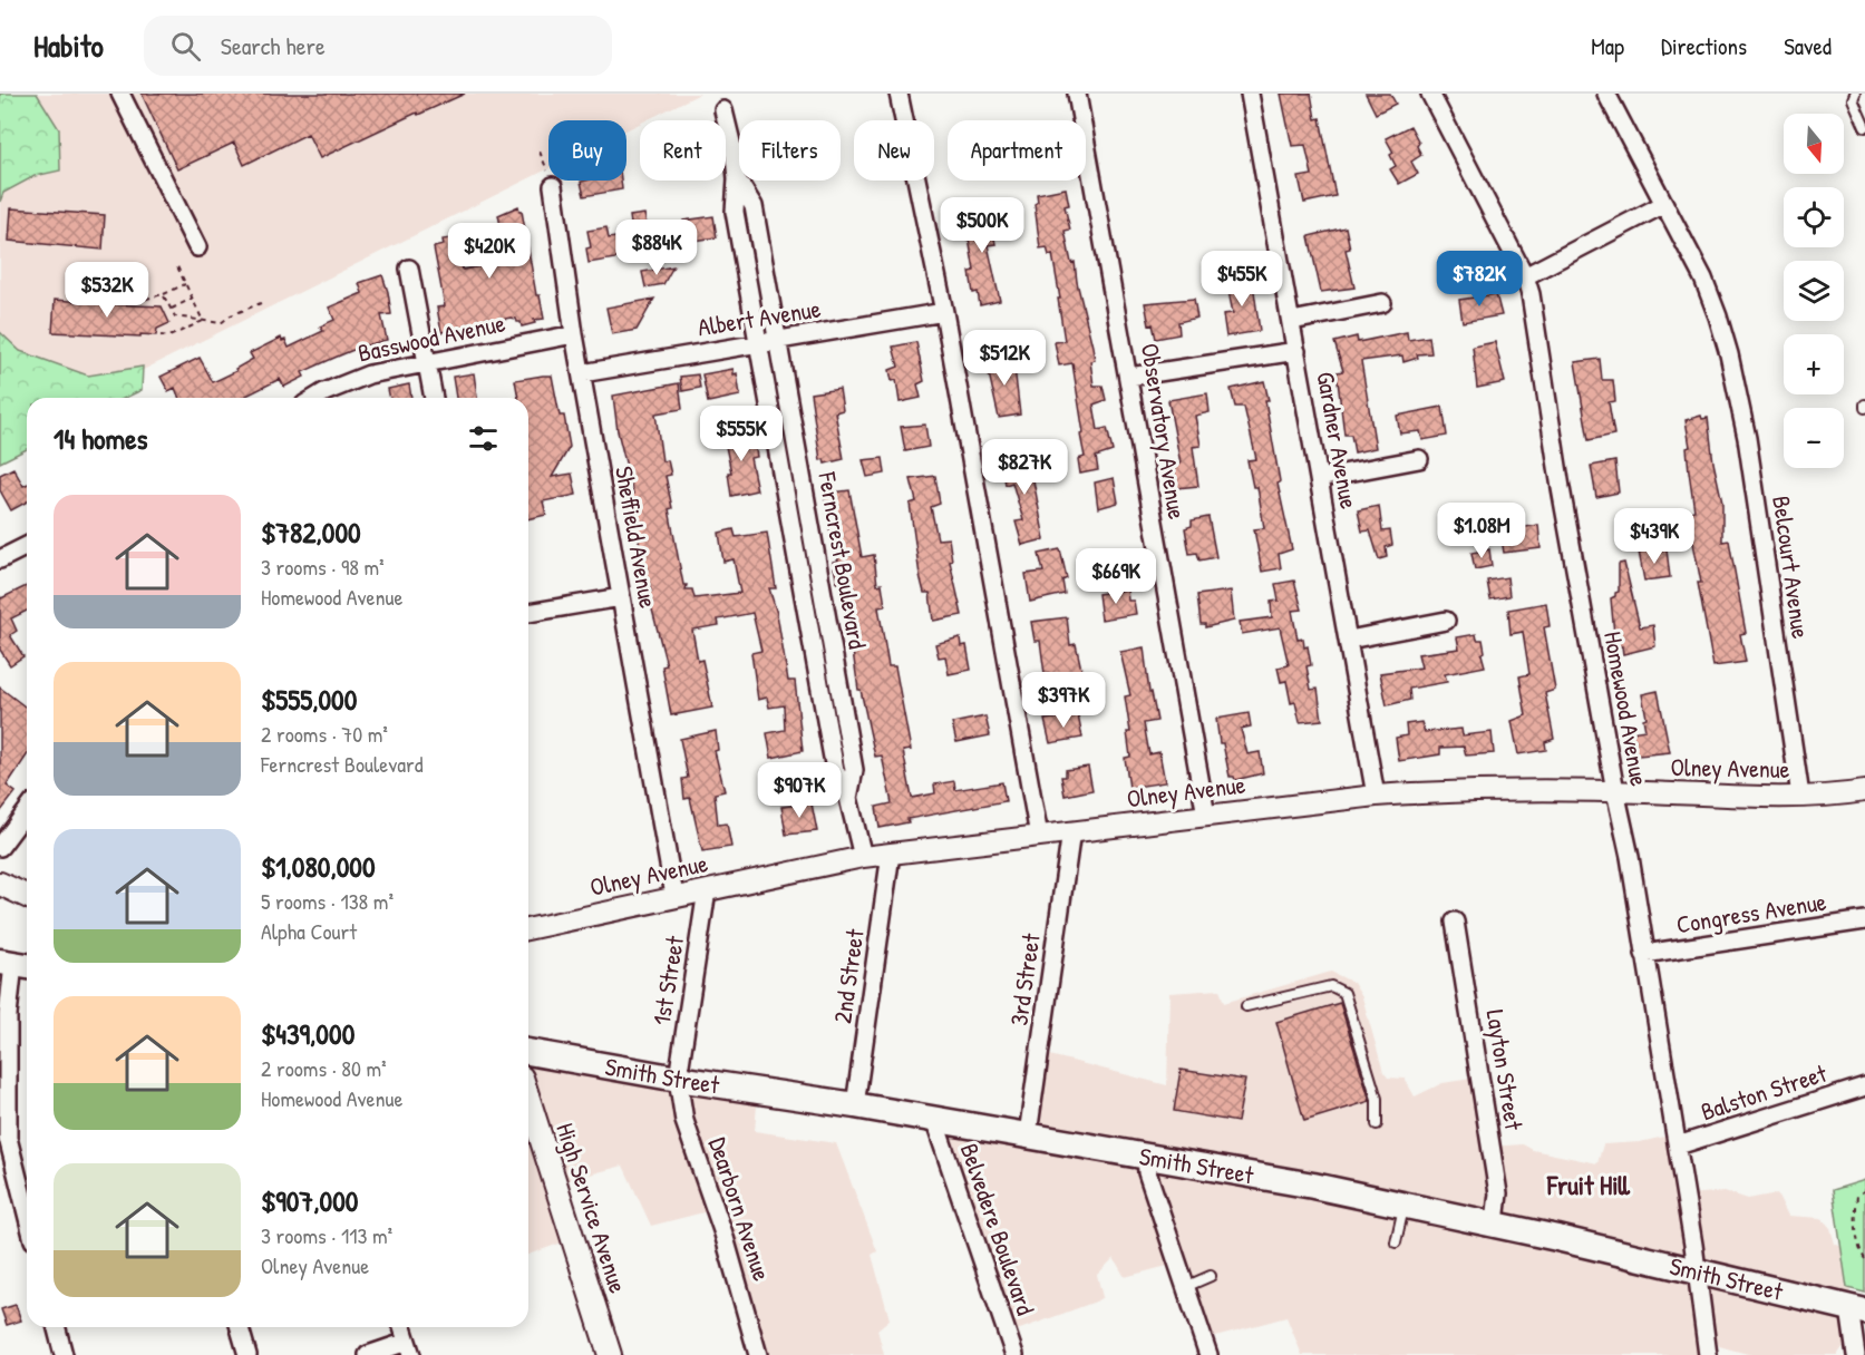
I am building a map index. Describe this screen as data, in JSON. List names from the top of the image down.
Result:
{
  "streets": {
    "main road": ["Smith Street", "High Service Avenue"],
    "street": [
      "Albert Avenue",
      "Basswood Avenue",
      "Observatory Avenue",
      "Gardner Avenue",
      "Sheffield Avenue",
      "Ferncrest Boulevard",
      "Belcourt Avenue",
      "Homewood Avenue",
      "Olney Avenue",
      "Congress Avenue",
      "2nd Street",
      "3rd Street",
      "1st Street",
      "Layton Street",
      "Balston Street",
      "Dearborn Avenue",
      "Belvedere Boulevard"
    ]
  },
  "crossings": [
    ["Albert Avenue", "Sheffield Avenue"],
    ["Albert Avenue", "Ferncrest Boulevard"],
    ["Basswood Avenue", "Sheffield Avenue"],
    ["Observatory Avenue", "Olney Avenue"],
    ["Gardner Avenue", "Olney Avenue"],
    ["Sheffield Avenue", "Olney Avenue"],
    ["Ferncrest Boulevard", "Olney Avenue"],
    ["Belcourt Avenue", "Olney Avenue"],
    ["Homewood Avenue", "Olney Avenue"],
    ["Homewood Avenue", "Congress Avenue"],
    ["Homewood Avenue", "Smith Street"],
    ["Homewood Avenue", "Balston Street"],
    ["Olney Avenue", "2nd Street"],
    ["Olney Avenue", "3rd Street"],
    ["Olney Avenue", "1st Street"],
    ["2nd Street", "Smith Street"],
    ["3rd Street", "Smith Street"],
    ["1st Street", "Smith Street"],
    ["1st Street", "Dearborn Avenue"],
    ["Layton Street", "Smith Street"],
    ["Smith Street", "Dearborn Avenue"],
    ["Smith Street", "Belvedere Boulevard"]
  ],
  "districts": ["Fruit Hill"],
  "north": "bottom",
  "page": {
    "header": "Habito",
    "search": "Search here",
    "nav": ["Map", "Directions", "Saved"],
    "map_buttons": ["+", "−"],
    "chip": [
      "Buy",
      "Rent",
      "Filters",
      "New",
      "Apartment"
    ],
    "price": [
      "$500K",
      "$884K",
      "$420K",
      "$455K",
      "$782K",
      "$532K",
      "$512K",
      "$555K",
      "$827K",
      "$1.08M",
      "$439K",
      "$669K",
      "$397K",
      "$907K"
    ],
    "heading": "14 homes",
    "list": [
      {
        "name": "$782,000",
        "note": "3 rooms · 98 m² · Homewood Avenue"
      },
      {
        "name": "$555,000",
        "note": "2 rooms · 70 m² · Ferncrest Boulevard"
      },
      {
        "name": "$1,080,000",
        "note": "5 rooms · 138 m² · Alpha Court"
      },
      {
        "name": "$439,000",
        "note": "2 rooms · 80 m² · Homewood Avenue"
      },
      {
        "name": "$907,000",
        "note": "3 rooms · 113 m² · Olney Avenue"
      }
    ]
  }
}
